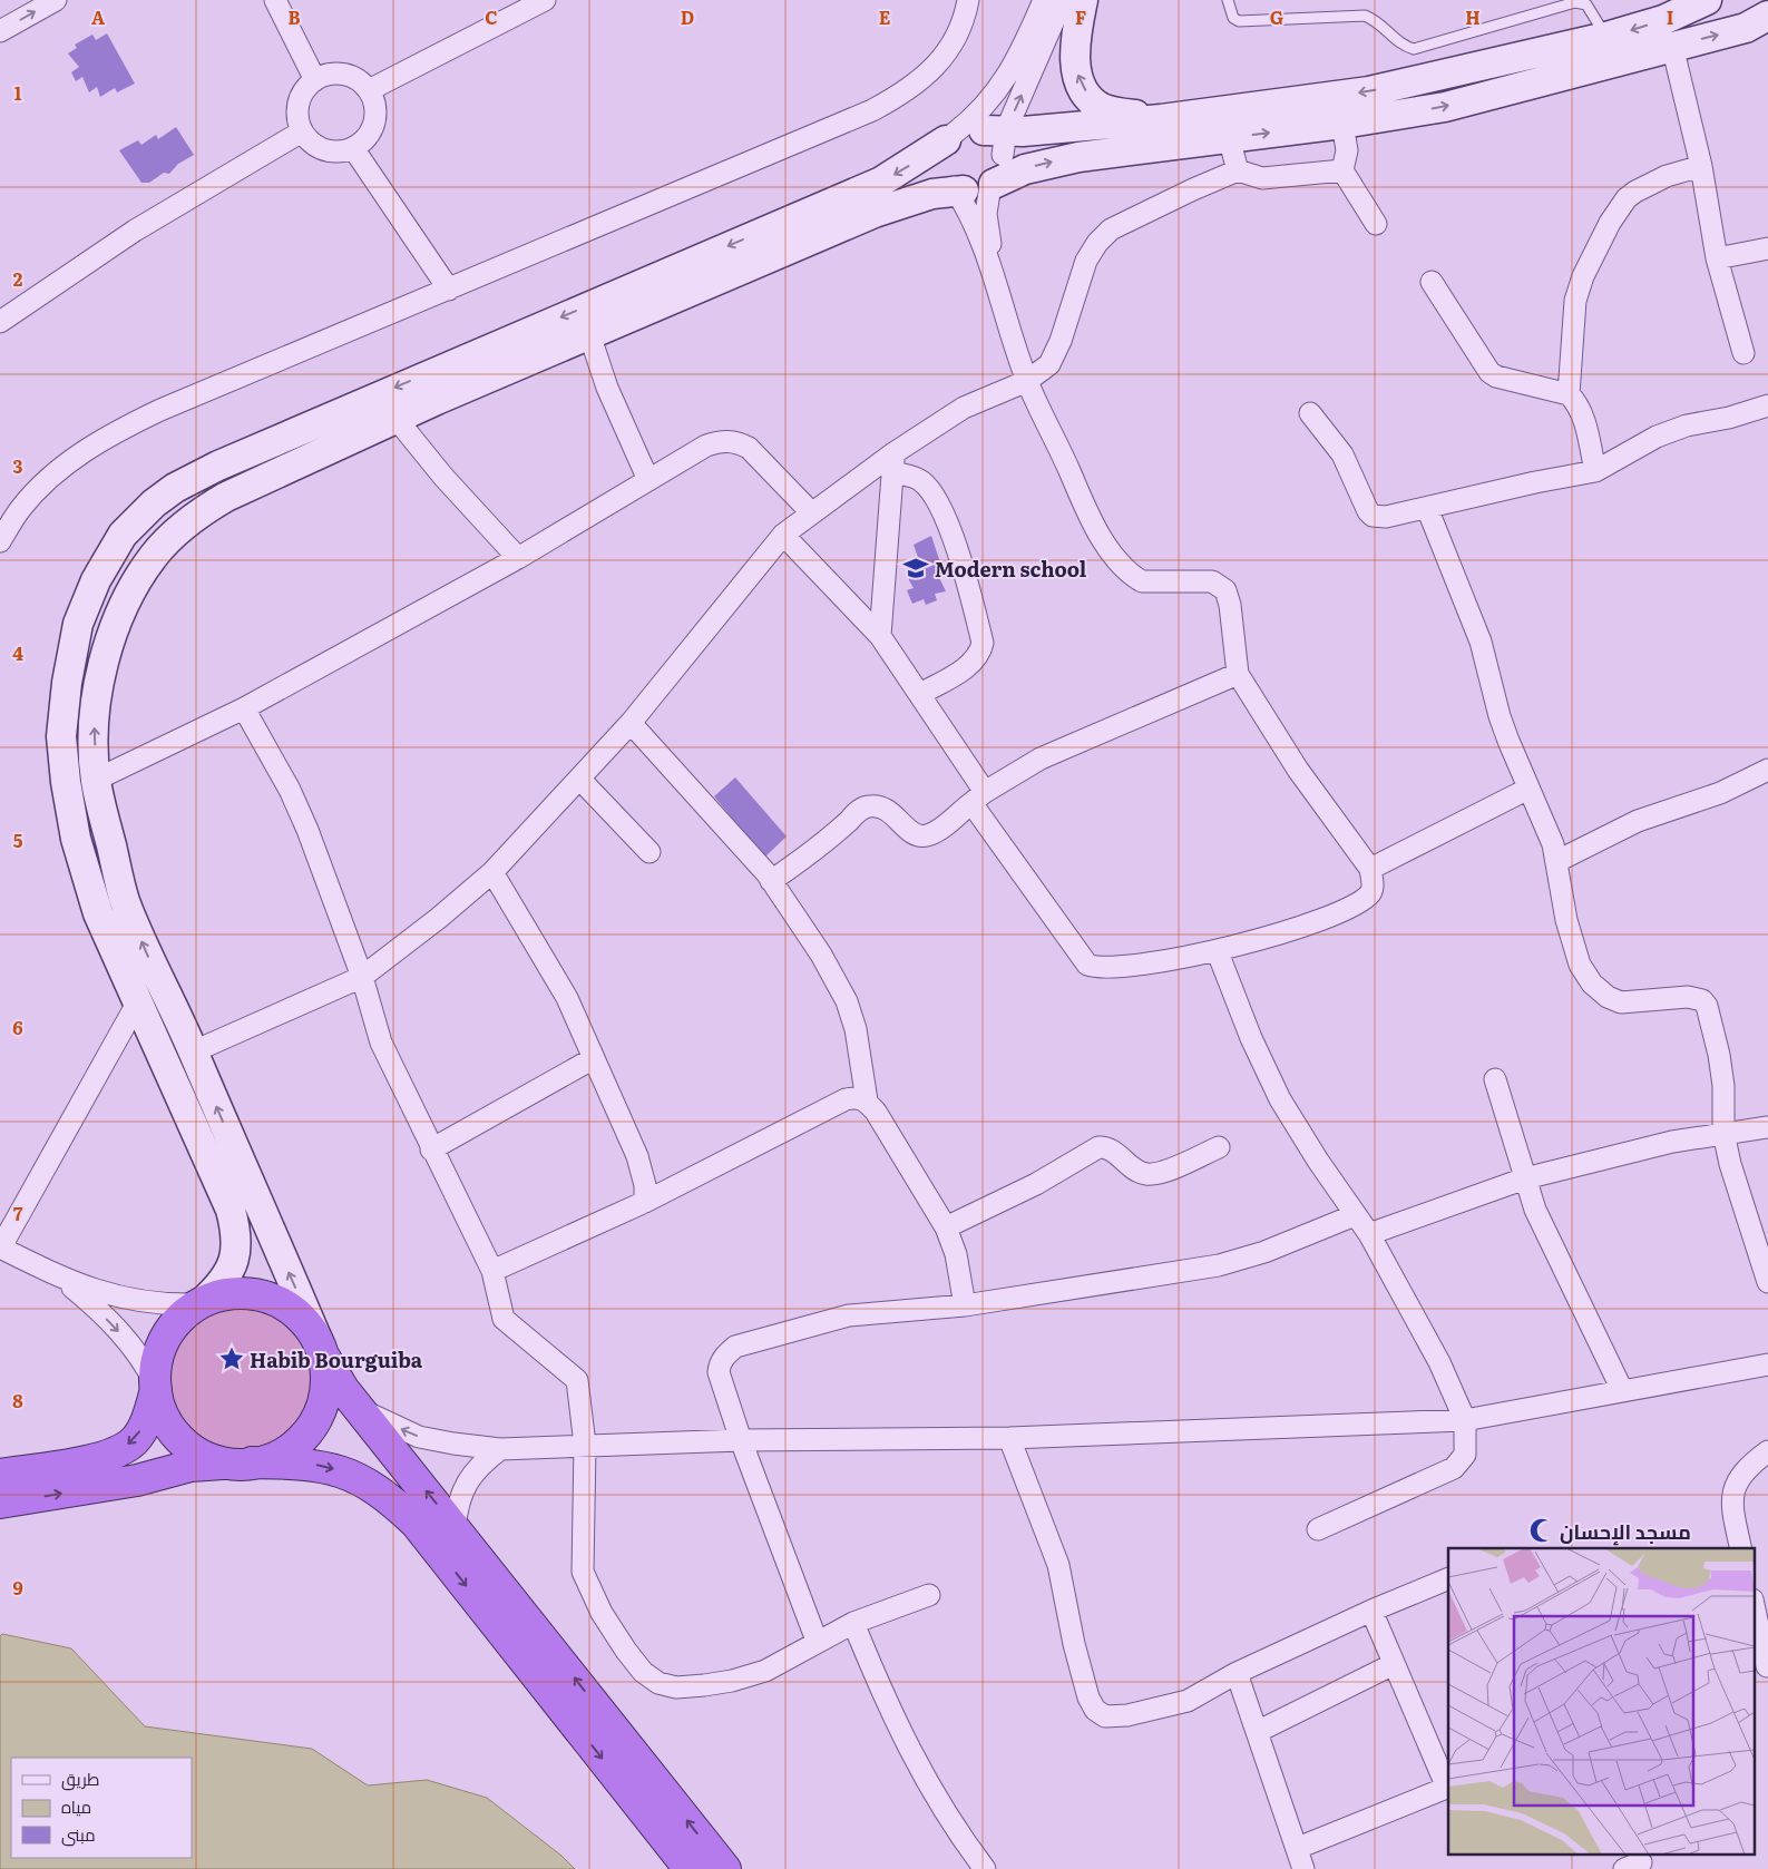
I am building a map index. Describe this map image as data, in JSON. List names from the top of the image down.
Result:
{
  "places": {
    "school or university": ["Modern school"],
    "place": ["Habib Bourguiba"],
    "mosque": ["مسجد الإحسان"]
  },
  "legend": ["طريق", "مياه", "مبنى"],
  "grid": {
    "columns": [
      "A",
      "B",
      "C",
      "D",
      "E",
      "F",
      "G",
      "H",
      "I"
    ],
    "rows": [
      "1",
      "2",
      "3",
      "4",
      "5",
      "6",
      "7",
      "8",
      "9"
    ]
  }
}
